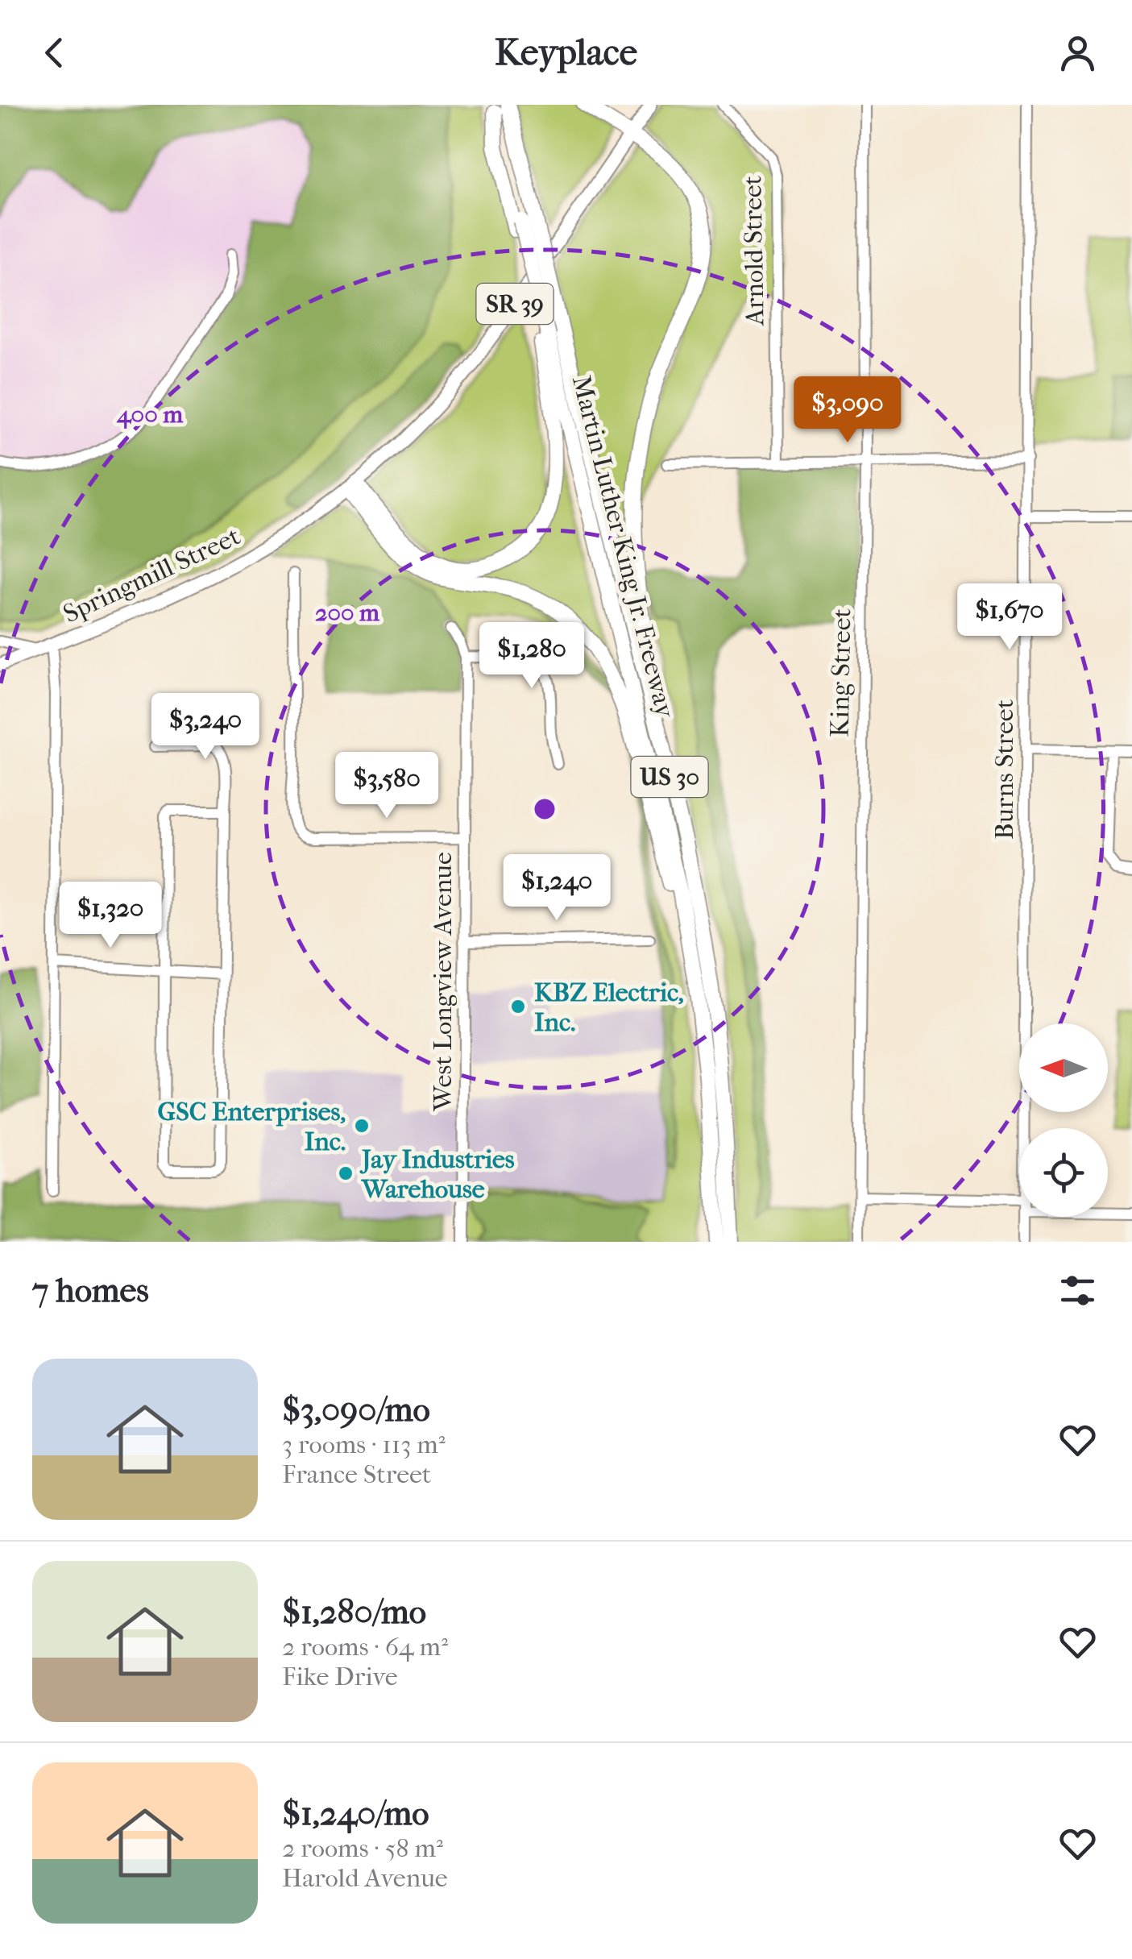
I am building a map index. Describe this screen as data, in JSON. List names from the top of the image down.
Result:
{
  "streets": {
    "highway": ["Martin Luther King Jr. Freeway", "US 30"],
    "main road": ["SR 39", "Springmill Street"],
    "street": [
      "Arnold Street",
      "King Street",
      "Burns Street",
      "West Longview Avenue"
    ]
  },
  "places": ["KBZ Electric, Inc.", "GSC Enterprises, Inc.", "Jay Industries Warehouse"],
  "north": "left",
  "page": {
    "header": "Keyplace",
    "price": [
      "$3,090",
      "$1,670",
      "$1,280",
      "$3,240",
      "$3,580",
      "$1,240",
      "$1,320"
    ],
    "heading": "7 homes",
    "list": [
      {
        "name": "$3,090/mo",
        "note": "3 rooms · 113 m² · France Street"
      },
      {
        "name": "$1,280/mo",
        "note": "2 rooms · 64 m² · Fike Drive"
      },
      {
        "name": "$1,240/mo",
        "note": "2 rooms · 58 m² · Harold Avenue"
      }
    ]
  },
  "rings": ["400 m", "200 m"]
}
